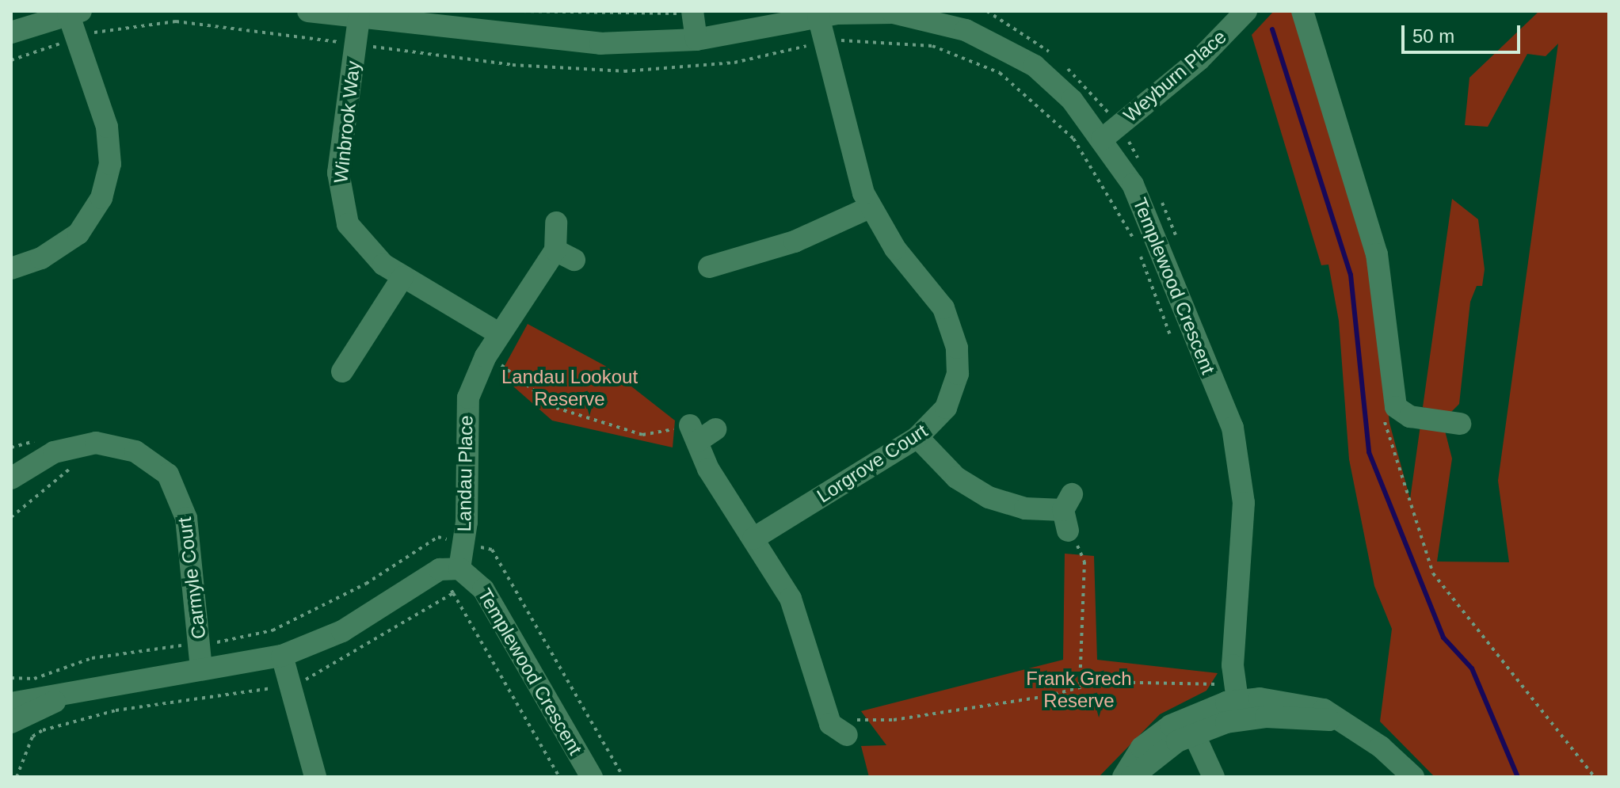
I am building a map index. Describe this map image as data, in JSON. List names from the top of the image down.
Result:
{
  "streets": {
    "street": [
      "Weyburn Place",
      "Winbrook Way",
      "Templewood Crescent",
      "Lorgrove Court",
      "Landau Place",
      "Carmyle Court"
    ]
  },
  "crossings": [
    ["Weyburn Place", "Templewood Crescent"],
    ["Winbrook Way", "Templewood Crescent"],
    ["Winbrook Way", "Landau Place"],
    ["Templewood Crescent", "Lorgrove Court"],
    ["Templewood Crescent", "Landau Place"]
  ],
  "parks": ["Landau Lookout Reserve", "Frank Grech Reserve"],
  "scale_bar": "50 m"
}
